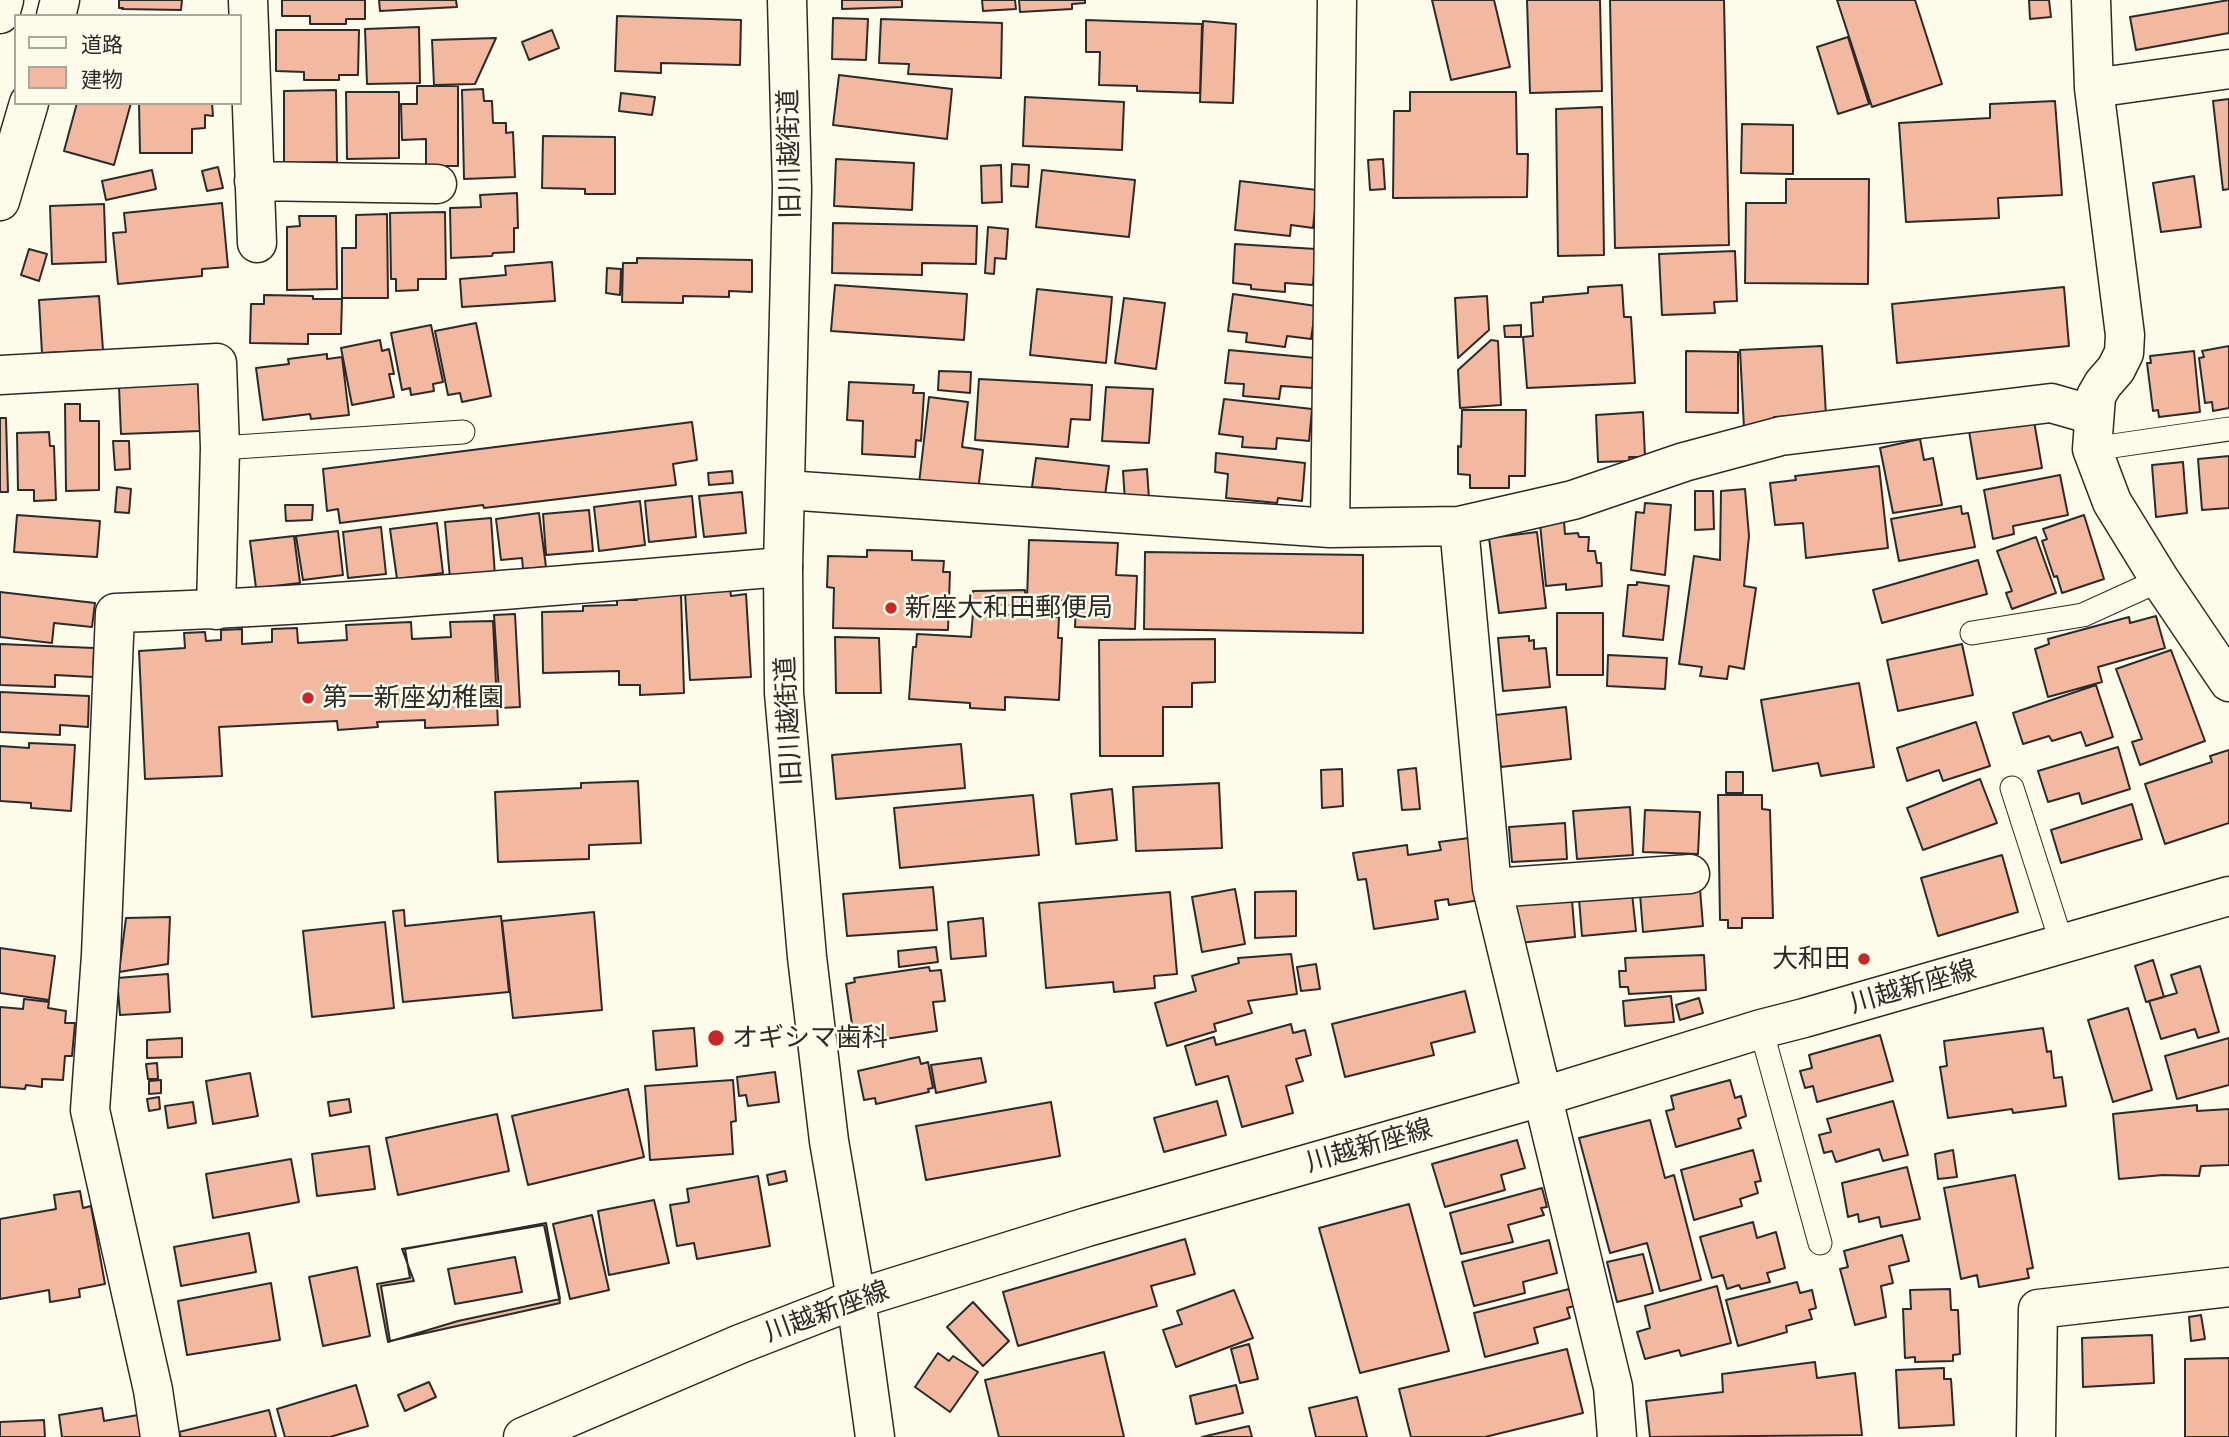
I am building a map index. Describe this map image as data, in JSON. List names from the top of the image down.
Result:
{
  "streets": {
    "main road": ["旧川越街道", "川越新座線"]
  },
  "crossings": [
    ["旧川越街道", "川越新座線"]
  ],
  "places": [
    "新座大和田郵便局",
    "第一新座幼稚園",
    "大和田",
    "オギシマ歯科"
  ],
  "legend": ["道路", "建物"]
}
